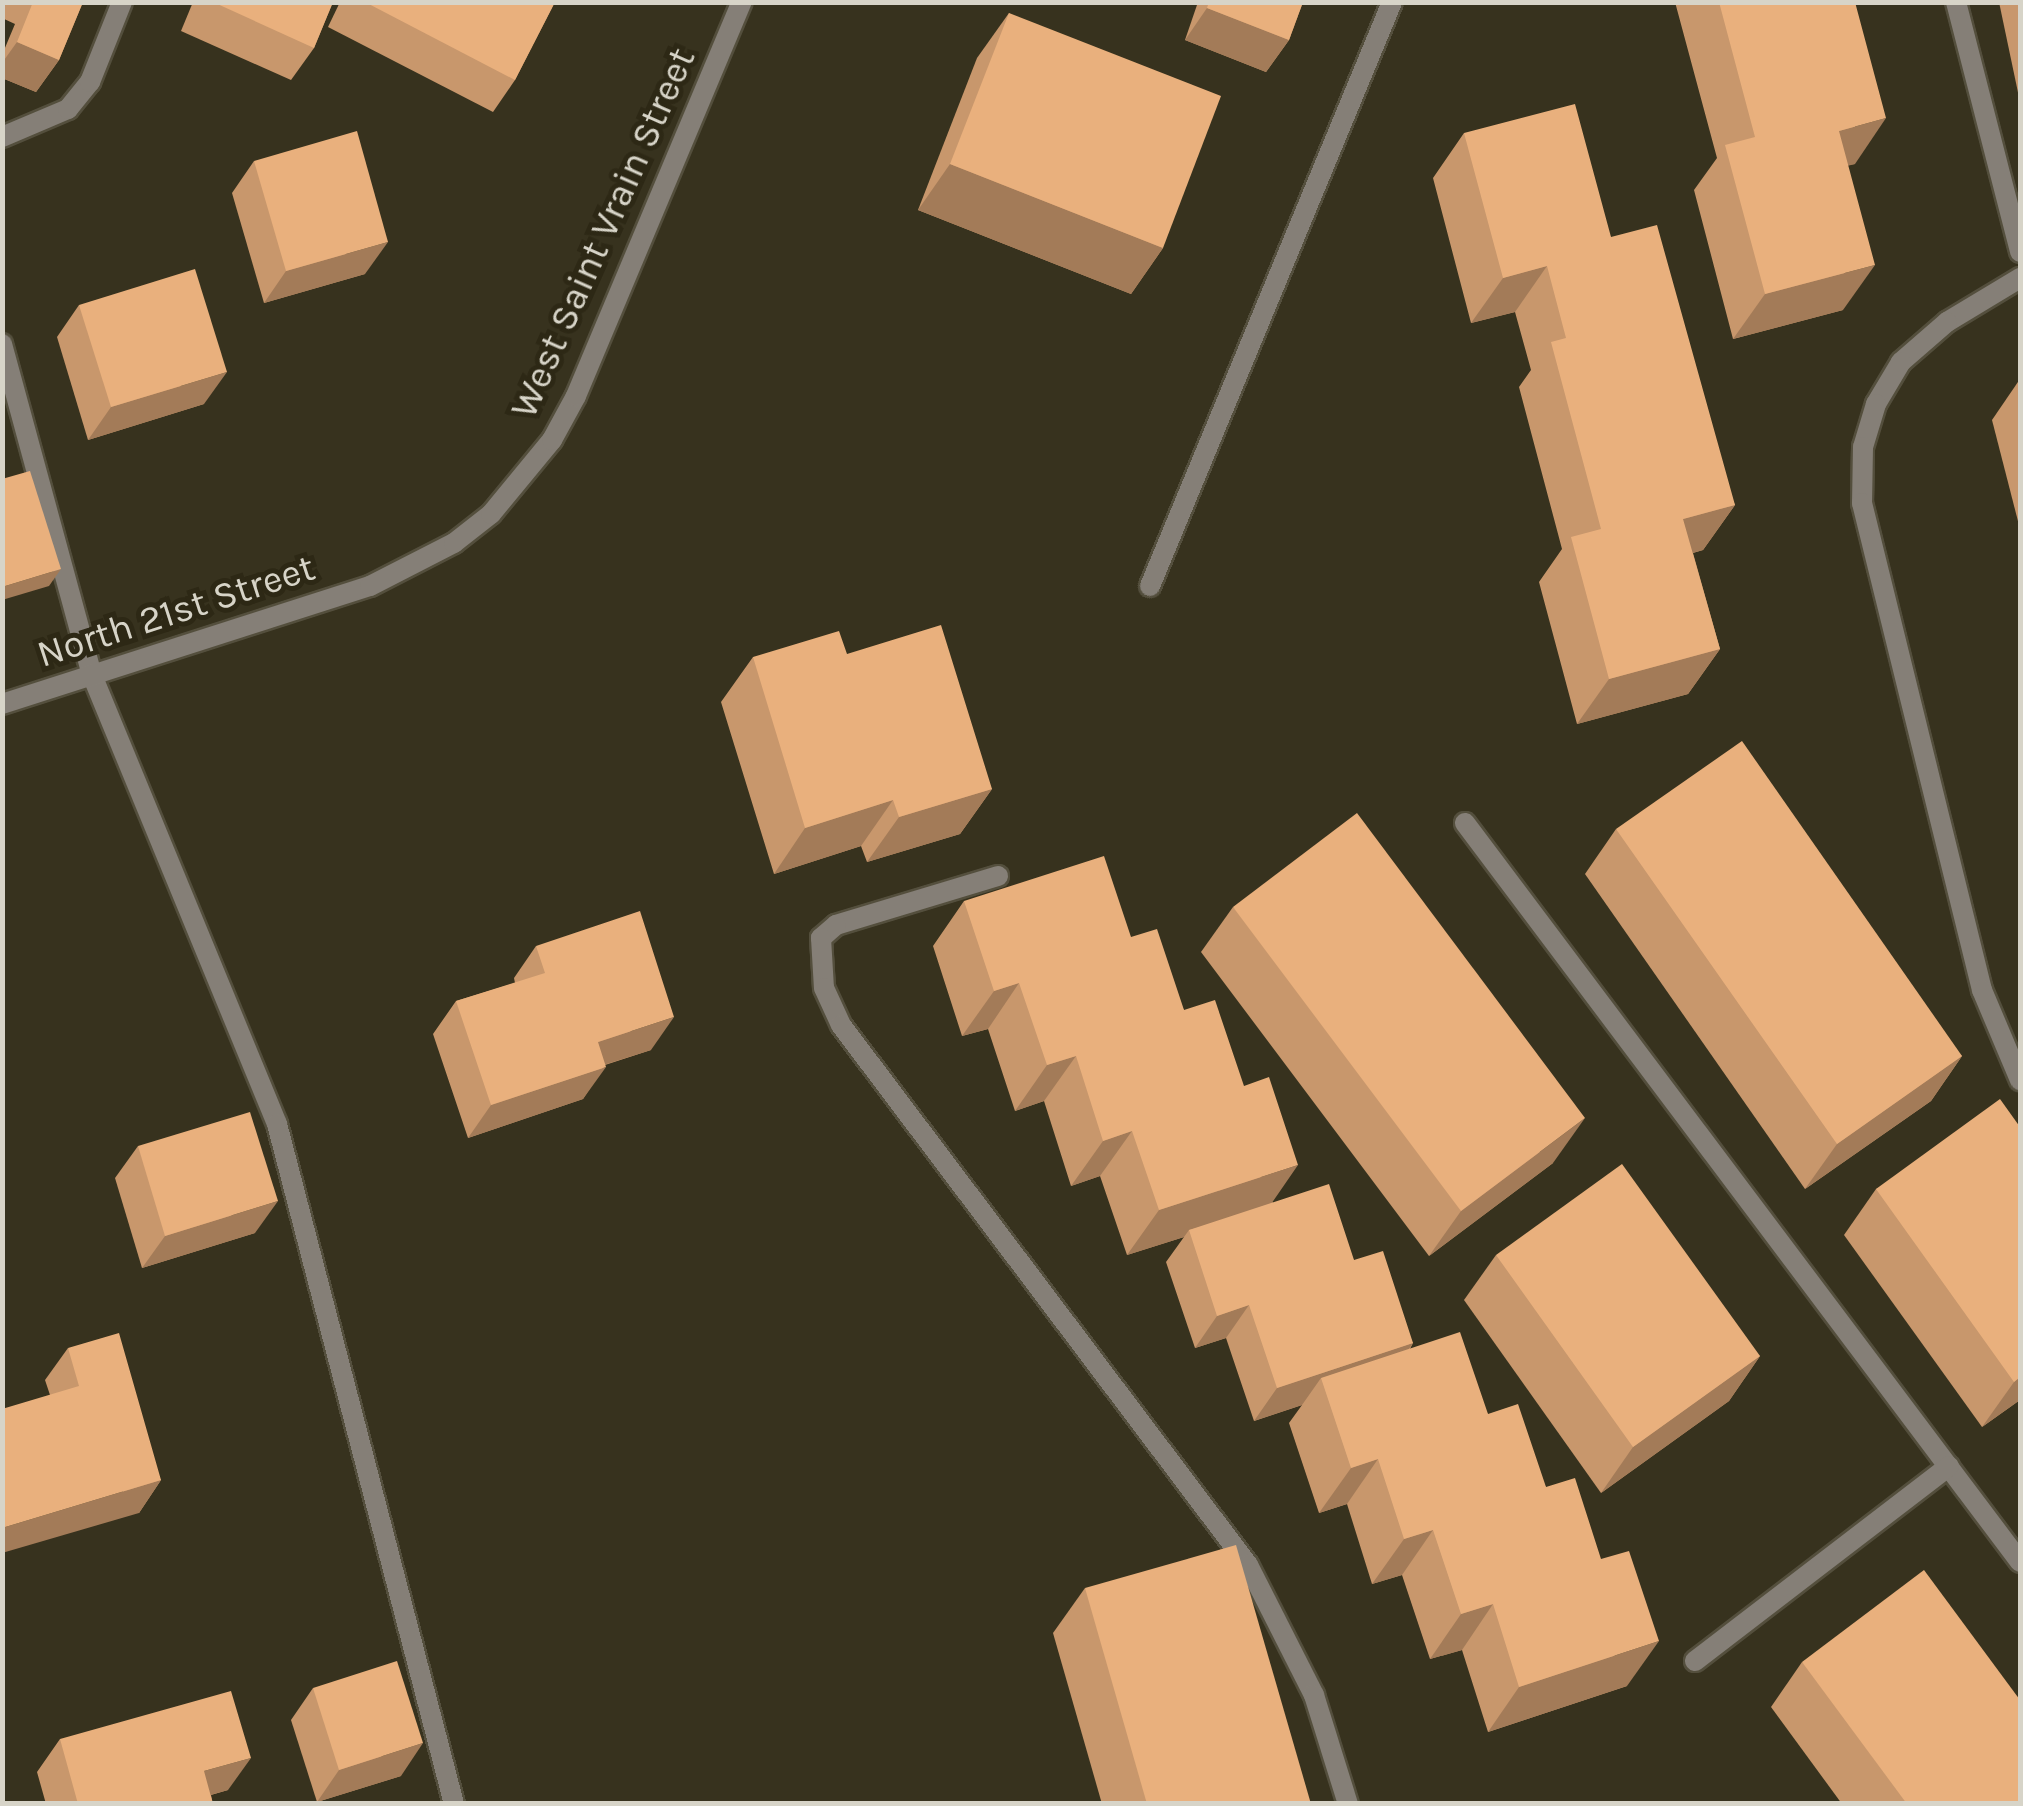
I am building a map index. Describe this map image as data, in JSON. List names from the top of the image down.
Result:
{
  "streets": {
    "street": ["West Saint Vrain Street", "North 21st Street"]
  },
  "crossings": [
    ["West Saint Vrain Street", "North 21st Street"]
  ]
}
